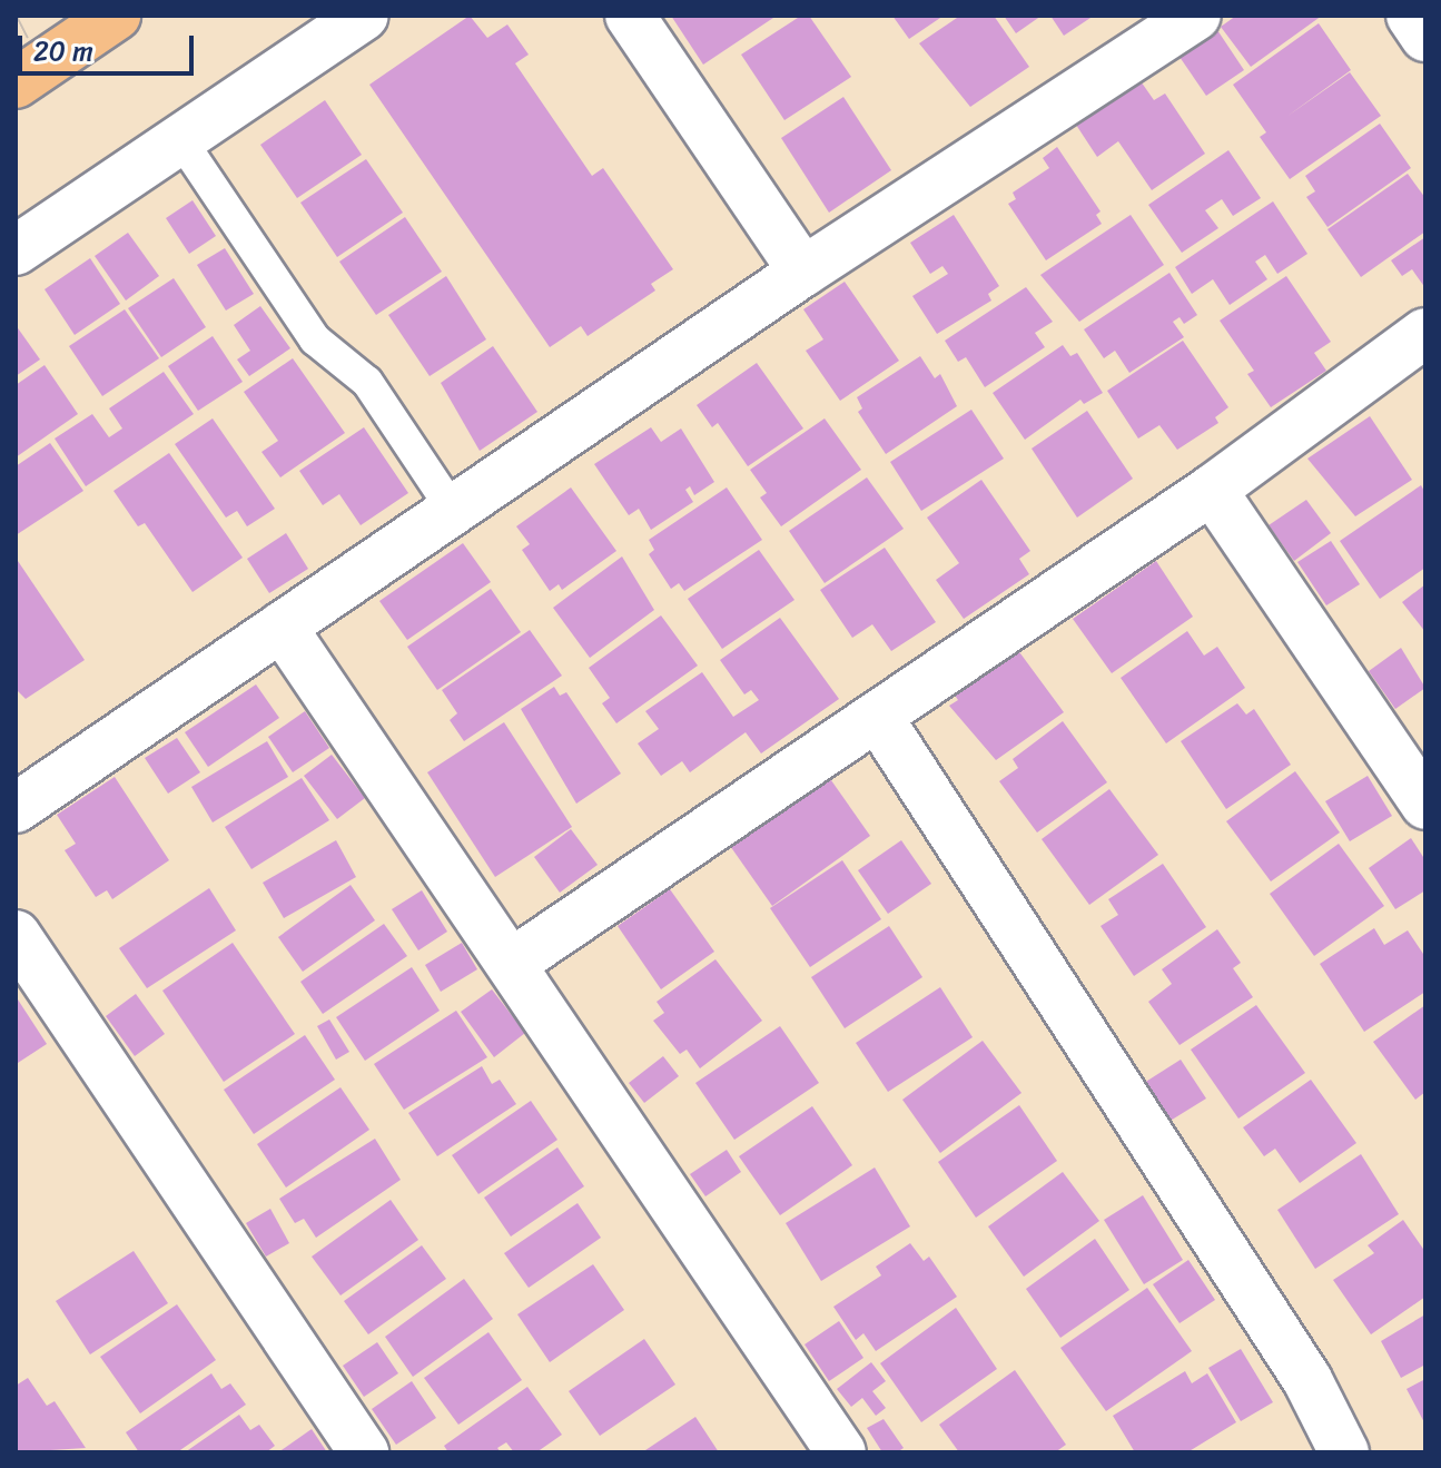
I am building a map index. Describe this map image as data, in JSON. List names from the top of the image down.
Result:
{
  "scale_bar": "20 m"
}
